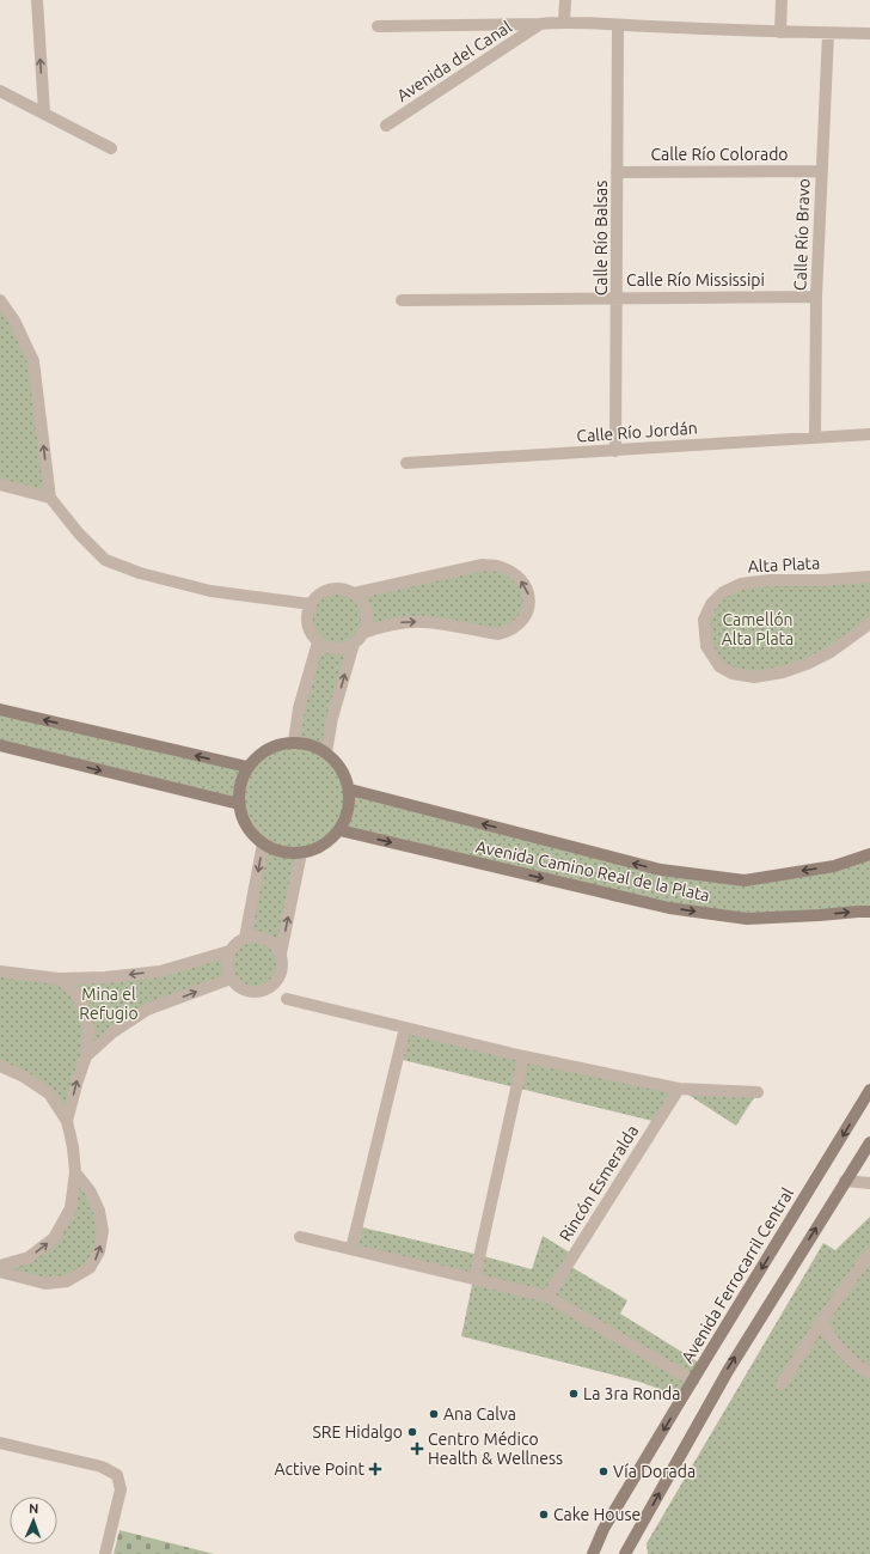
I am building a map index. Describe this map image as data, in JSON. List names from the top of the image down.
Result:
{
  "streets": {
    "main road": ["Avenida Camino Real de la Plata", "Avenida Ferrocarril Central"],
    "street": [
      "Avenida del Canal",
      "Calle Río Colorado",
      "Calle Río Bravo",
      "Calle Río Balsas",
      "Calle Río Mississipi",
      "Calle Río Jordán",
      "Alta Plata",
      "Rincón Esmeralda"
    ]
  },
  "crossings": [
    ["Avenida del Canal", "Calle Río Bravo"],
    ["Avenida del Canal", "Calle Río Balsas"],
    ["Calle Río Colorado", "Calle Río Bravo"],
    ["Calle Río Colorado", "Calle Río Balsas"],
    ["Calle Río Bravo", "Calle Río Mississipi"],
    ["Calle Río Bravo", "Calle Río Jordán"],
    ["Calle Río Balsas", "Calle Río Mississipi"],
    ["Calle Río Balsas", "Calle Río Jordán"]
  ],
  "parks": ["Camellón Alta Plata", "Mina el Refugio"],
  "places": {
    "other": [
      "La 3ra Ronda",
      "Ana Calva",
      "SRE Hidalgo",
      "Vía Dorada",
      "Cake House"
    ],
    "health": ["Centro Médico Health & Wellness", "Active Point"]
  },
  "north": "top"
}
